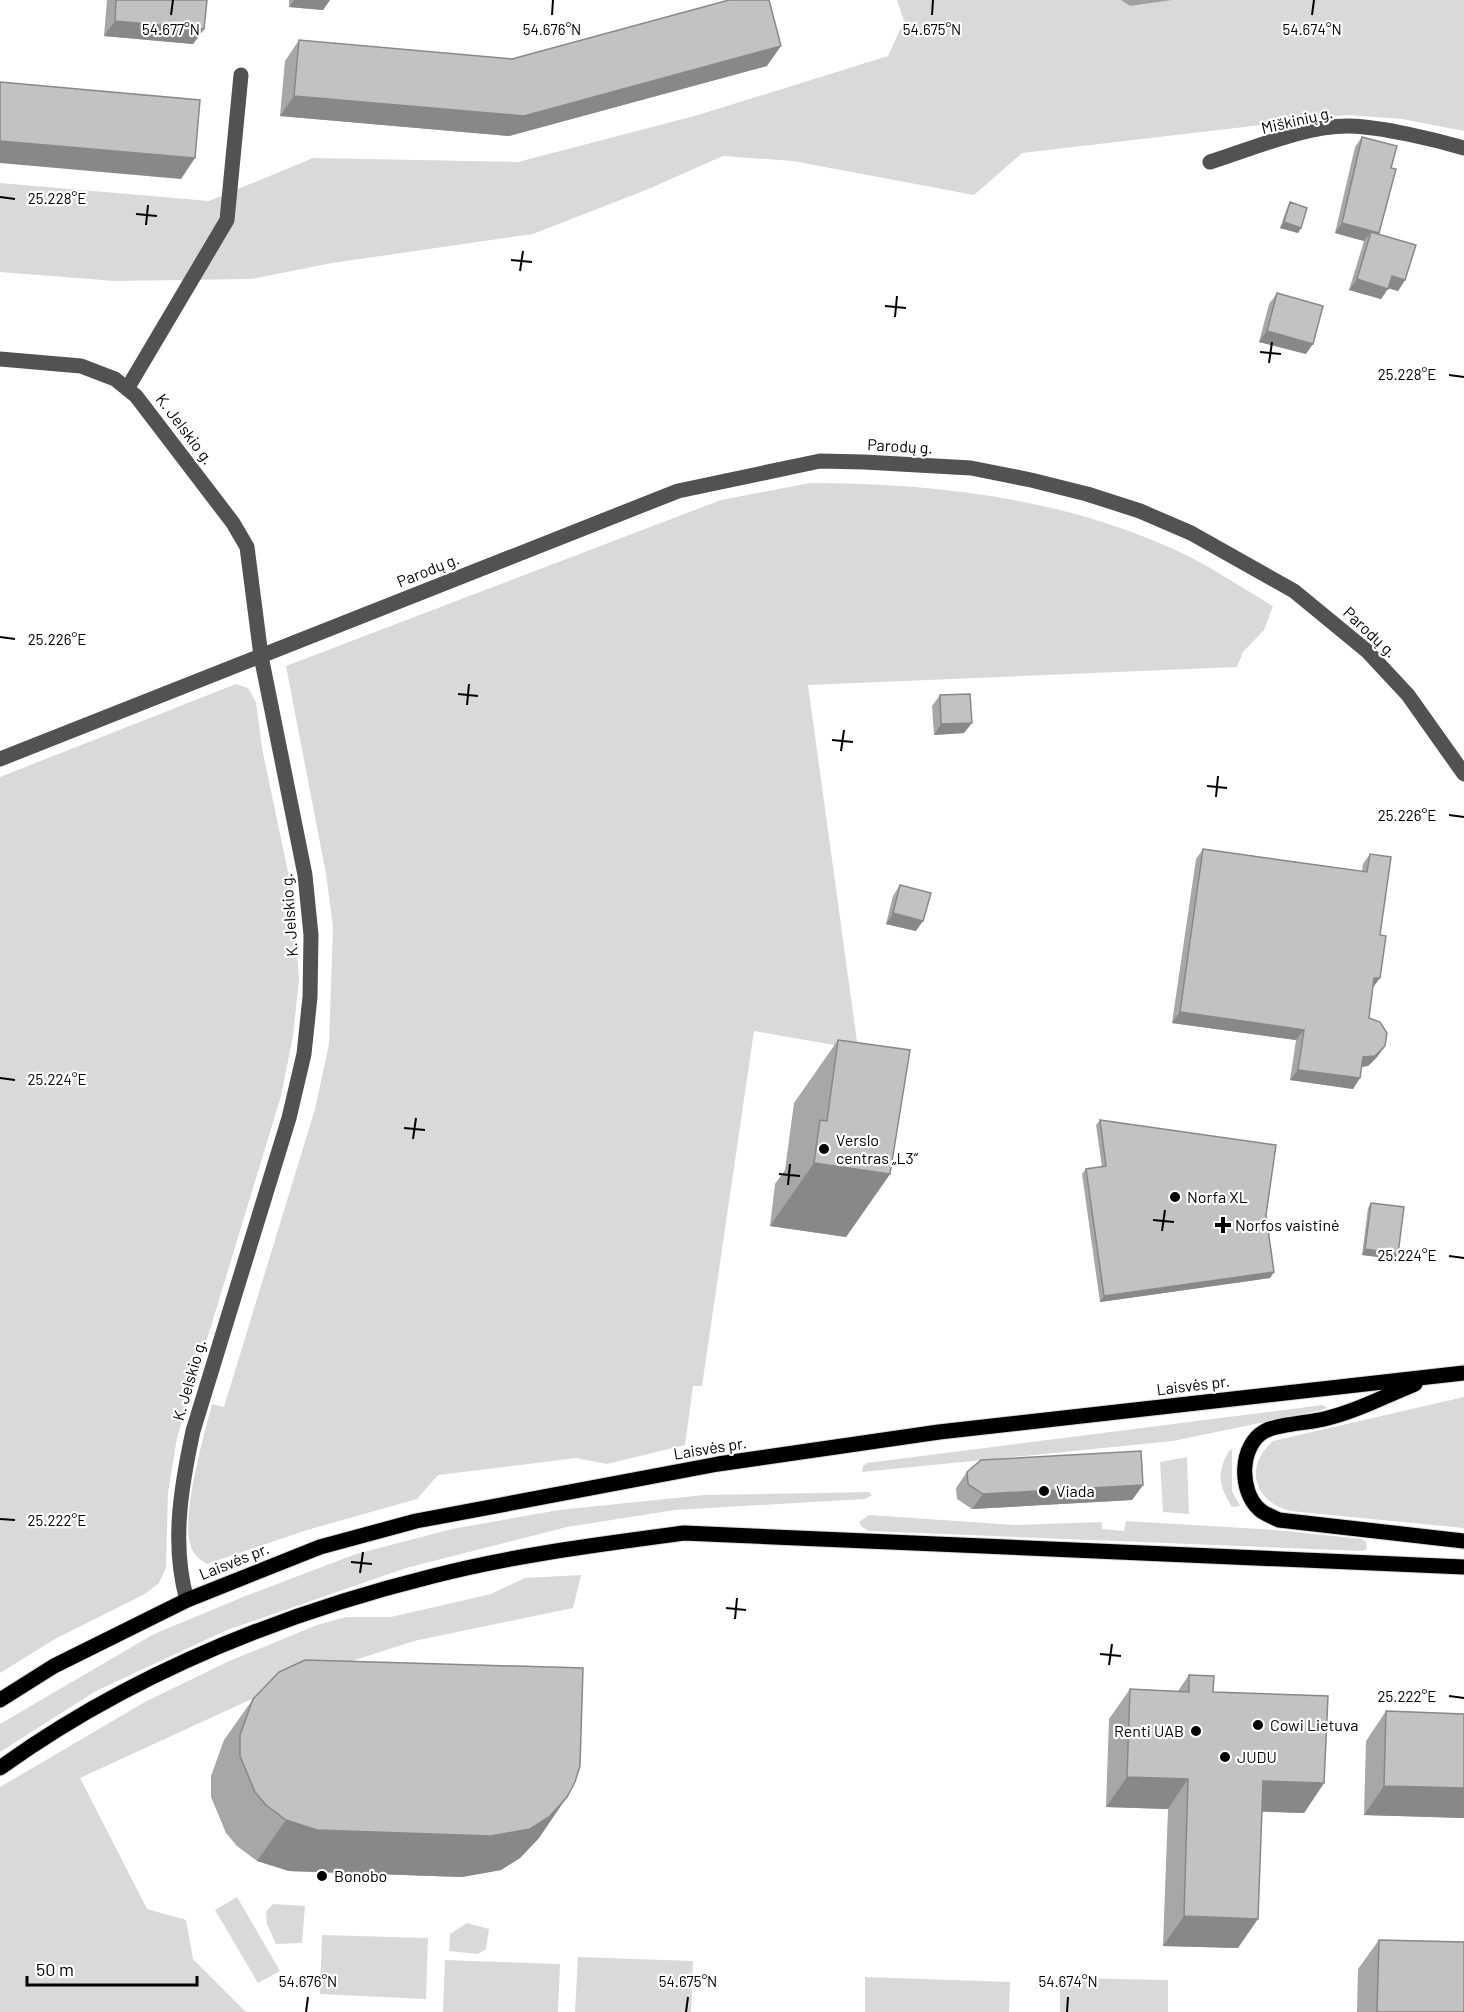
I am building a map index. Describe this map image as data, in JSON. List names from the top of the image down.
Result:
{
  "streets": {
    "main road": ["Laisvės pr."],
    "street": ["Miškinių g.", "K. Jelskio g.", "Parodų g."]
  },
  "crossings": [
    ["K. Jelskio g.", "Parodų g."],
    ["K. Jelskio g.", "Laisvės pr."]
  ],
  "places": {
    "other": [
      "Verslo centras „L3“",
      "Norfa XL",
      "Viada",
      "Cowi Lietuva",
      "Renti UAB",
      "JUDU",
      "Bonobo"
    ],
    "health": ["Norfos vaistinė"]
  },
  "scale_bar": "50 m",
  "coordinates": [
    "54.677°N",
    "54.676°N",
    "54.675°N",
    "54.674°N",
    "25.228°E",
    "25.226°E",
    "25.224°E",
    "25.222°E"
  ]
}
